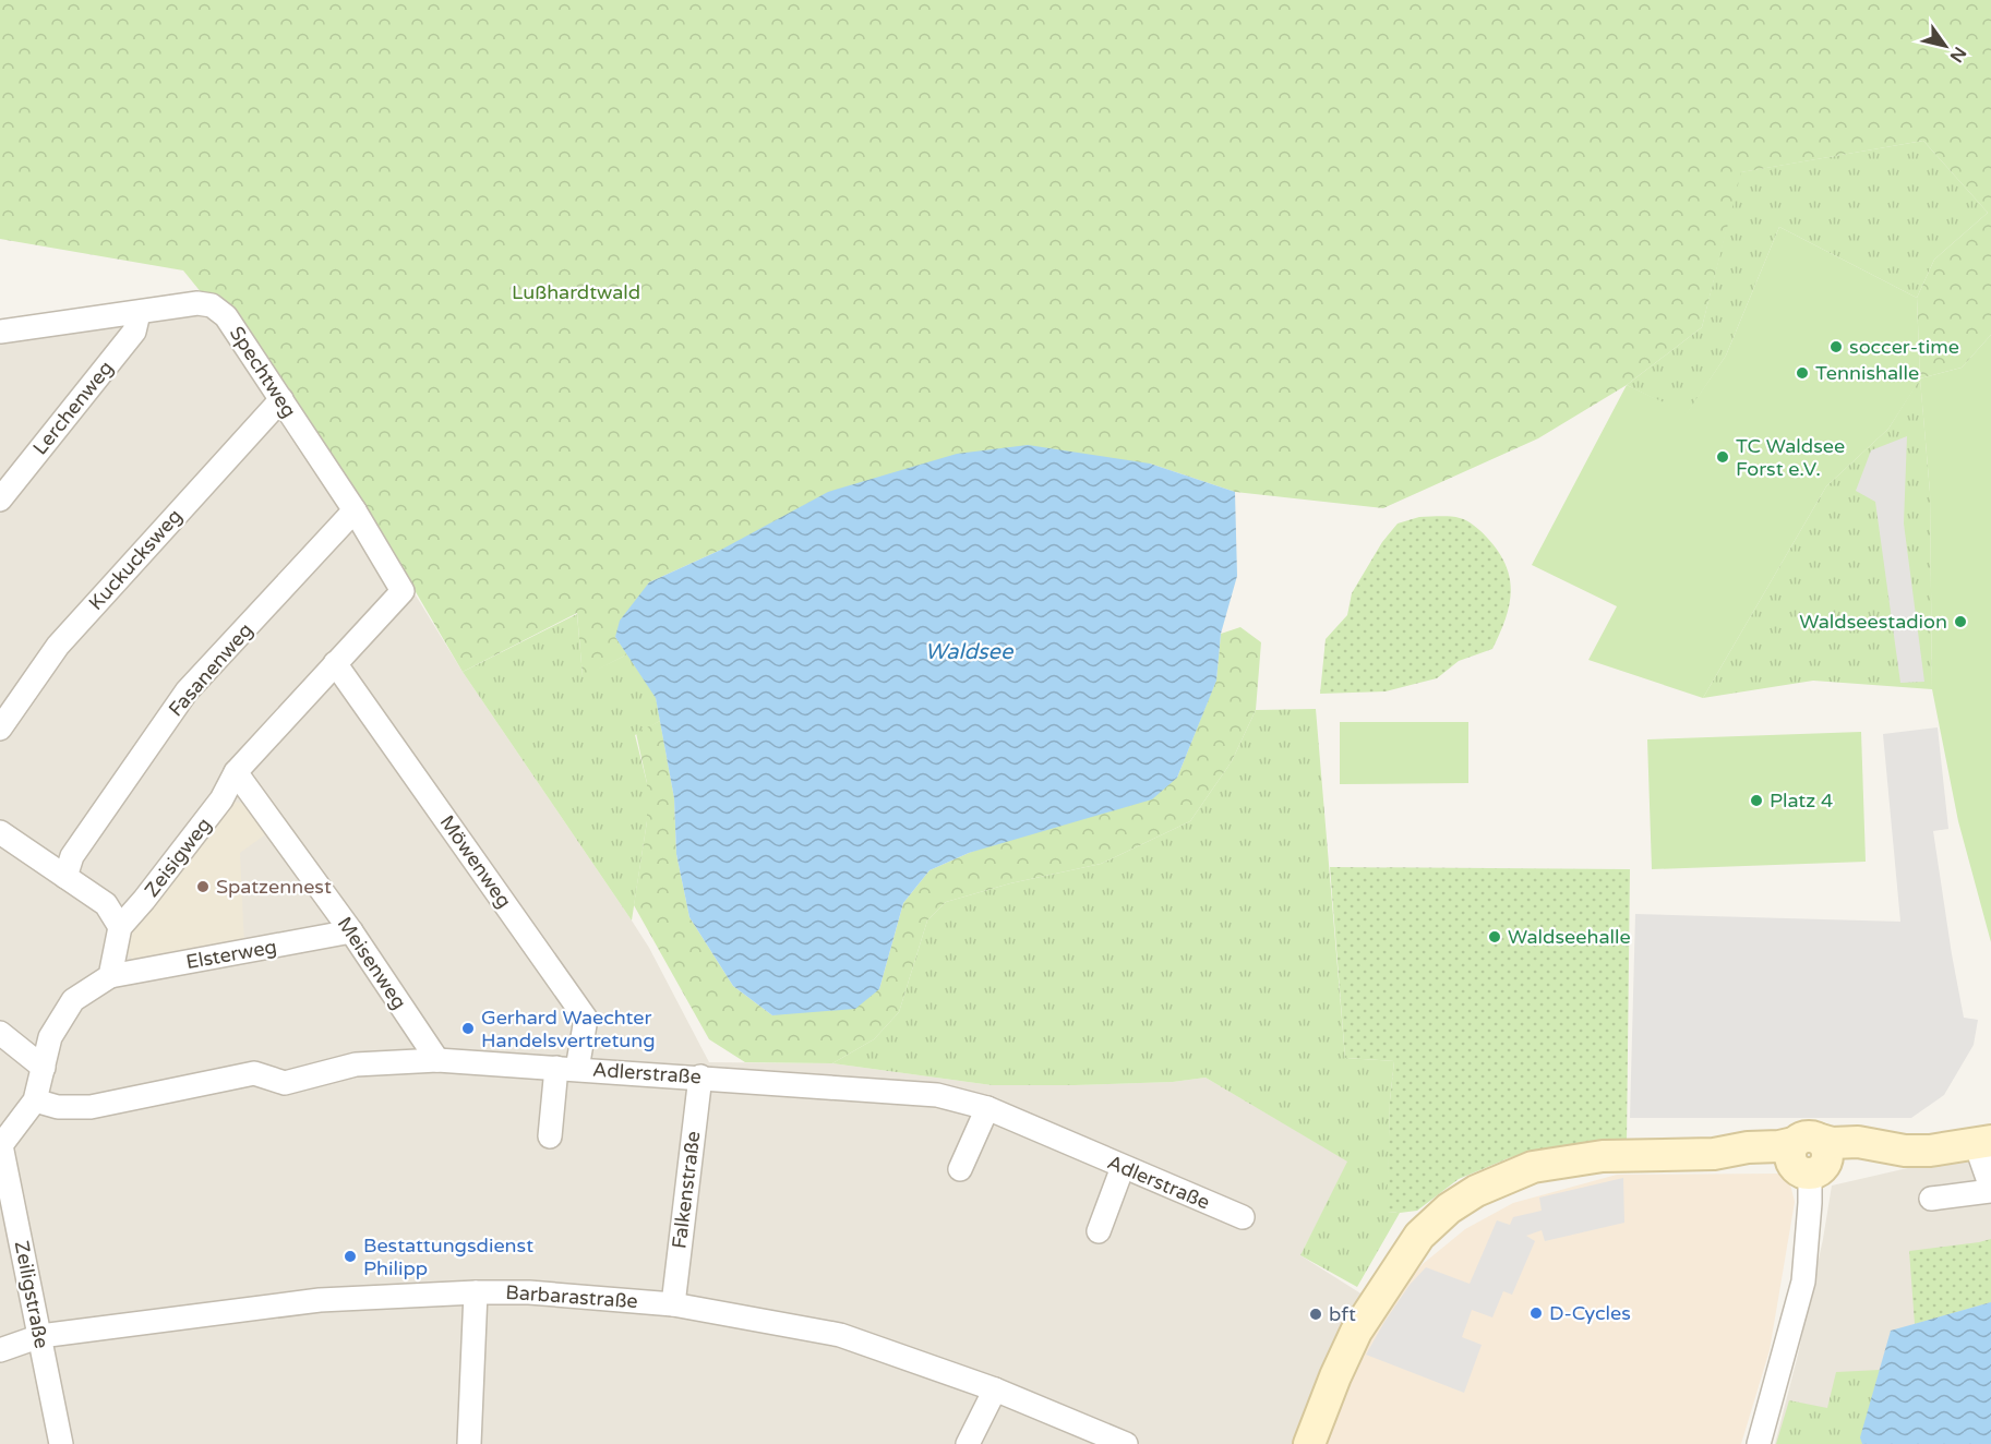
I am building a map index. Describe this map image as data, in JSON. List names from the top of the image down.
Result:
{
  "streets": {
    "street": [
      "Spechtweg",
      "Lerchenweg",
      "Kuckucksweg",
      "Fasanenweg",
      "Zeisigweg",
      "Möwenweg",
      "Elsterweg",
      "Meisenweg",
      "Adlerstraße",
      "Falkenstraße",
      "Zeiligstraße",
      "Barbarastraße"
    ]
  },
  "crossings": [
    ["Spechtweg", "Lerchenweg"],
    ["Spechtweg", "Kuckucksweg"],
    ["Spechtweg", "Fasanenweg"],
    ["Spechtweg", "Zeisigweg"],
    ["Zeisigweg", "Möwenweg"],
    ["Zeisigweg", "Meisenweg"],
    ["Möwenweg", "Adlerstraße"],
    ["Elsterweg", "Meisenweg"],
    ["Meisenweg", "Adlerstraße"],
    ["Adlerstraße", "Falkenstraße"],
    ["Falkenstraße", "Barbarastraße"],
    ["Zeiligstraße", "Barbarastraße"]
  ],
  "water": ["Waldsee"],
  "parks": ["Lußhardtwald"],
  "places": [
    "soccer-time",
    "Tennishalle",
    "TC Waldsee Forst e.V.",
    "Waldseestadion",
    "Platz 4",
    "Spatzennest",
    "Waldseehalle",
    "Gerhard Waechter Handelsvertretung",
    "Bestattungsdienst Philipp",
    "D-Cycles",
    "bft"
  ],
  "north": "bottom right"
}
